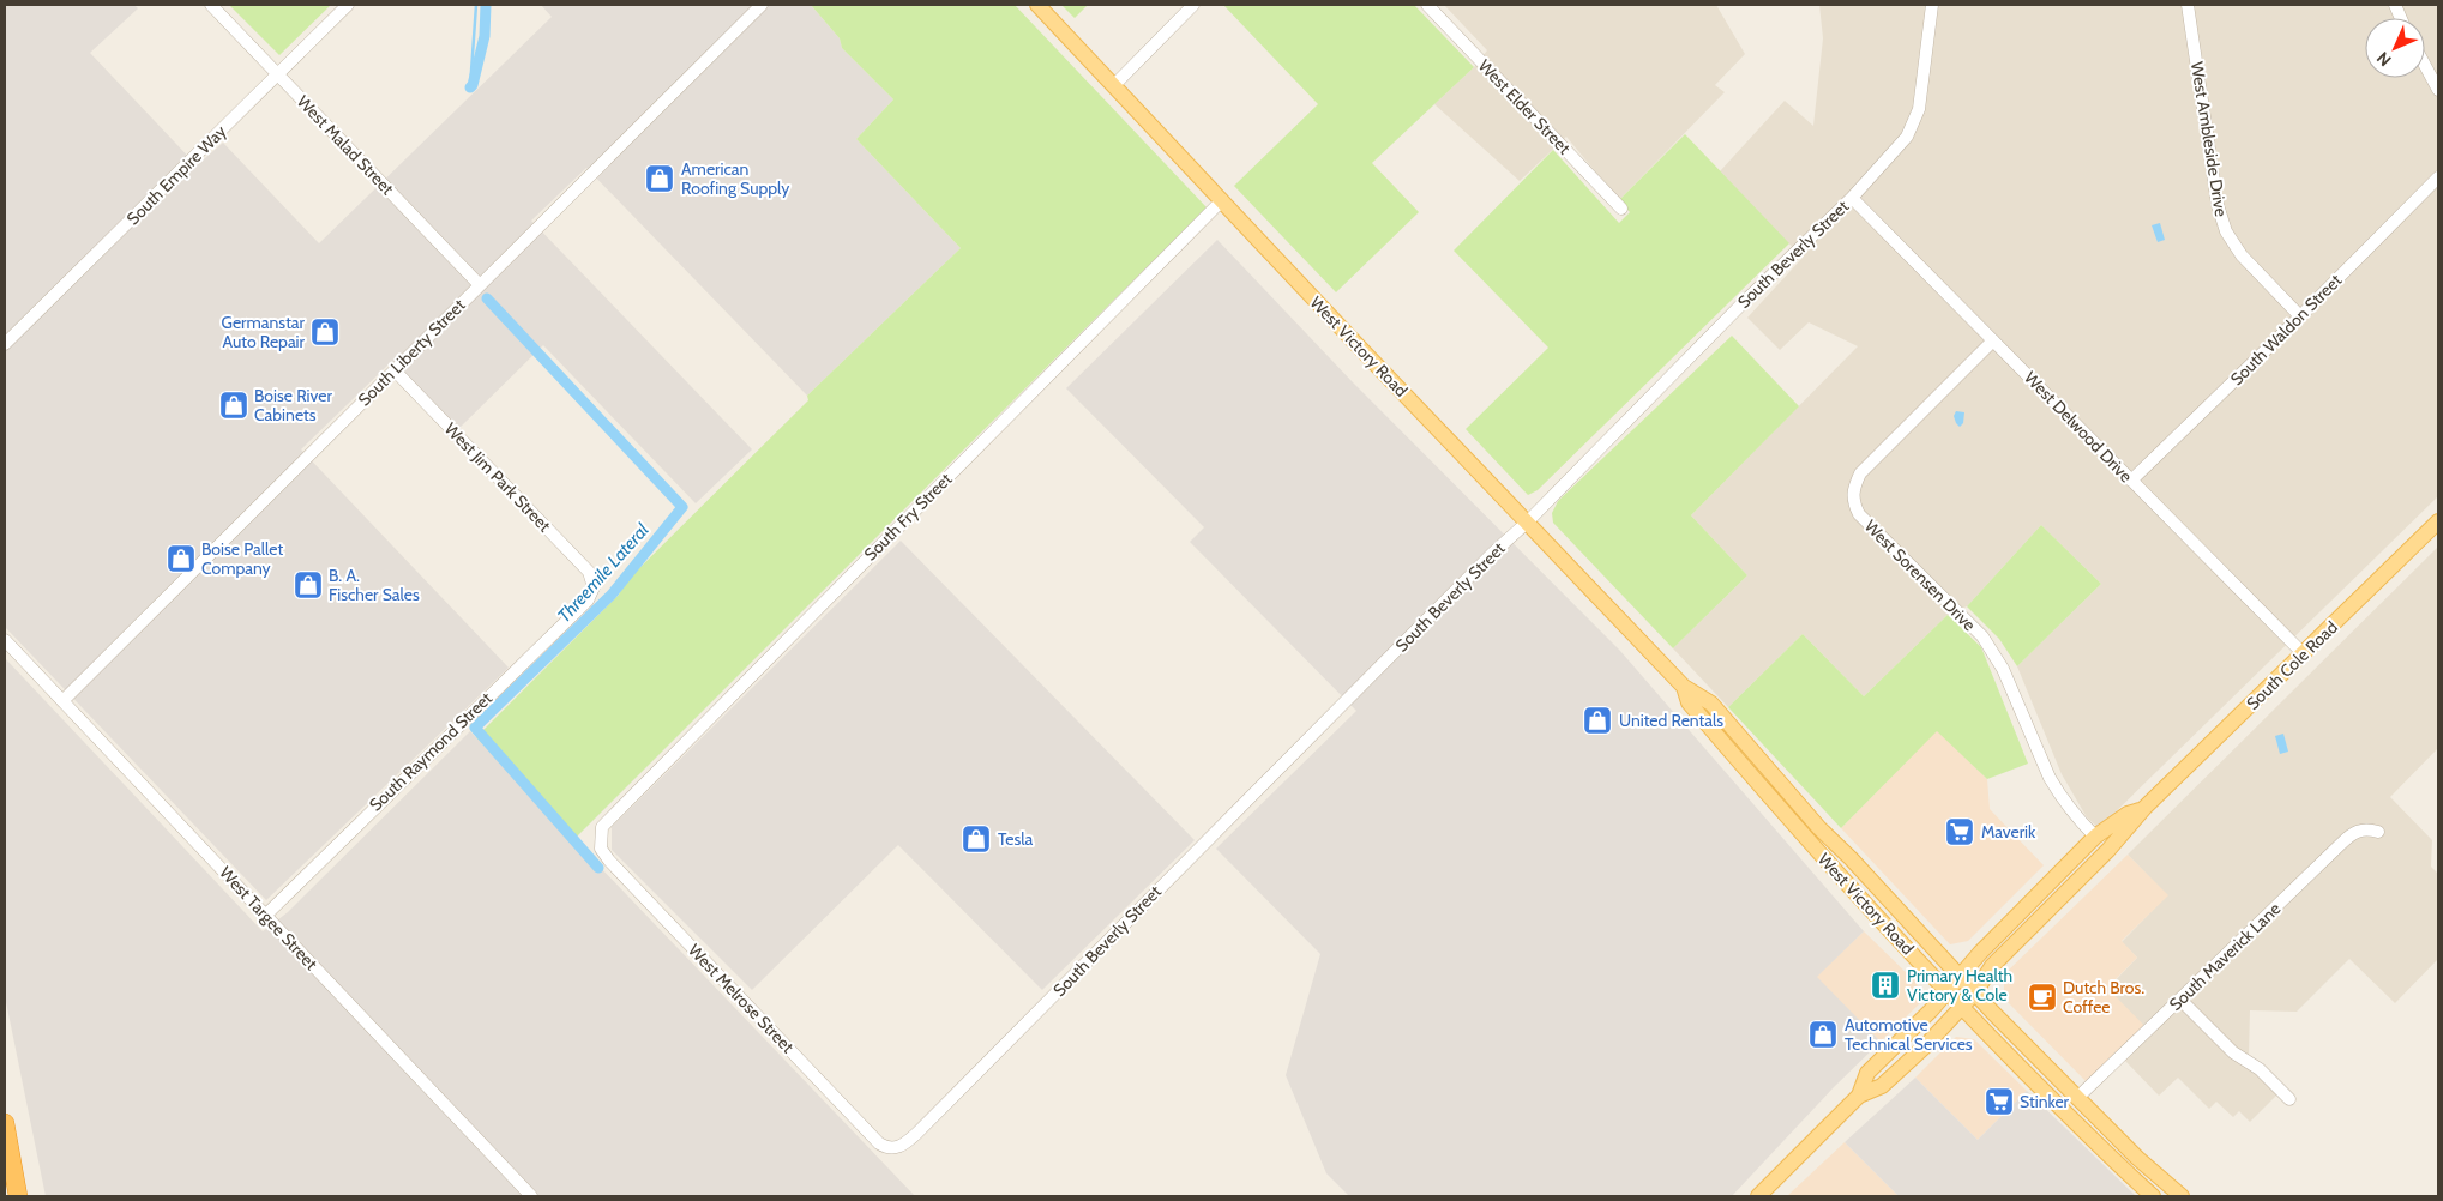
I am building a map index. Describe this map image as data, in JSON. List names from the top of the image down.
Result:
{
  "streets": {
    "main road": ["West Victory Road", "South Cole Road"],
    "street": [
      "West Elder Street",
      "West Ambleside Drive",
      "West Malad Street",
      "South Empire Way",
      "South Beverly Street",
      "South Waldon Street",
      "South Liberty Street",
      "West Delwood Drive",
      "West Jim Park Street",
      "South Fry Street",
      "West Sorensen Drive",
      "South Raymond Street",
      "West Targee Street",
      "South Maverick Lane",
      "West Melrose Street"
    ]
  },
  "crossings": [
    ["West Ambleside Drive", "South Waldon Street"],
    ["West Malad Street", "South Empire Way"],
    ["West Malad Street", "South Liberty Street"],
    ["South Beverly Street", "West Victory Road"],
    ["South Beverly Street", "West Delwood Drive"],
    ["South Beverly Street", "West Melrose Street"],
    ["South Waldon Street", "West Delwood Drive"],
    ["West Victory Road", "South Fry Street"],
    ["West Victory Road", "South Cole Road"],
    ["West Victory Road", "South Maverick Lane"],
    ["South Liberty Street", "West Jim Park Street"],
    ["South Liberty Street", "West Targee Street"],
    ["West Delwood Drive", "West Sorensen Drive"],
    ["West Delwood Drive", "South Cole Road"],
    ["West Jim Park Street", "South Raymond Street"],
    ["South Fry Street", "West Melrose Street"],
    ["West Sorensen Drive", "South Cole Road"],
    ["South Raymond Street", "West Targee Street"]
  ],
  "water": ["Threemile Lateral"],
  "places": {
    "shop": [
      "American Roofing Supply",
      "Germanstar Auto Repair",
      "Boise River Cabinets",
      "Boise Pallet Company",
      "B. A. Fischer Sales",
      "United Rentals",
      "Tesla",
      "Automotive Technical Services"
    ],
    "supermarket": ["Maverik", "Stinker"],
    "building": ["Primary Health Victory & Cole"],
    "cafe": ["Dutch Bros. Coffee"]
  },
  "north": "bottom left"
}
